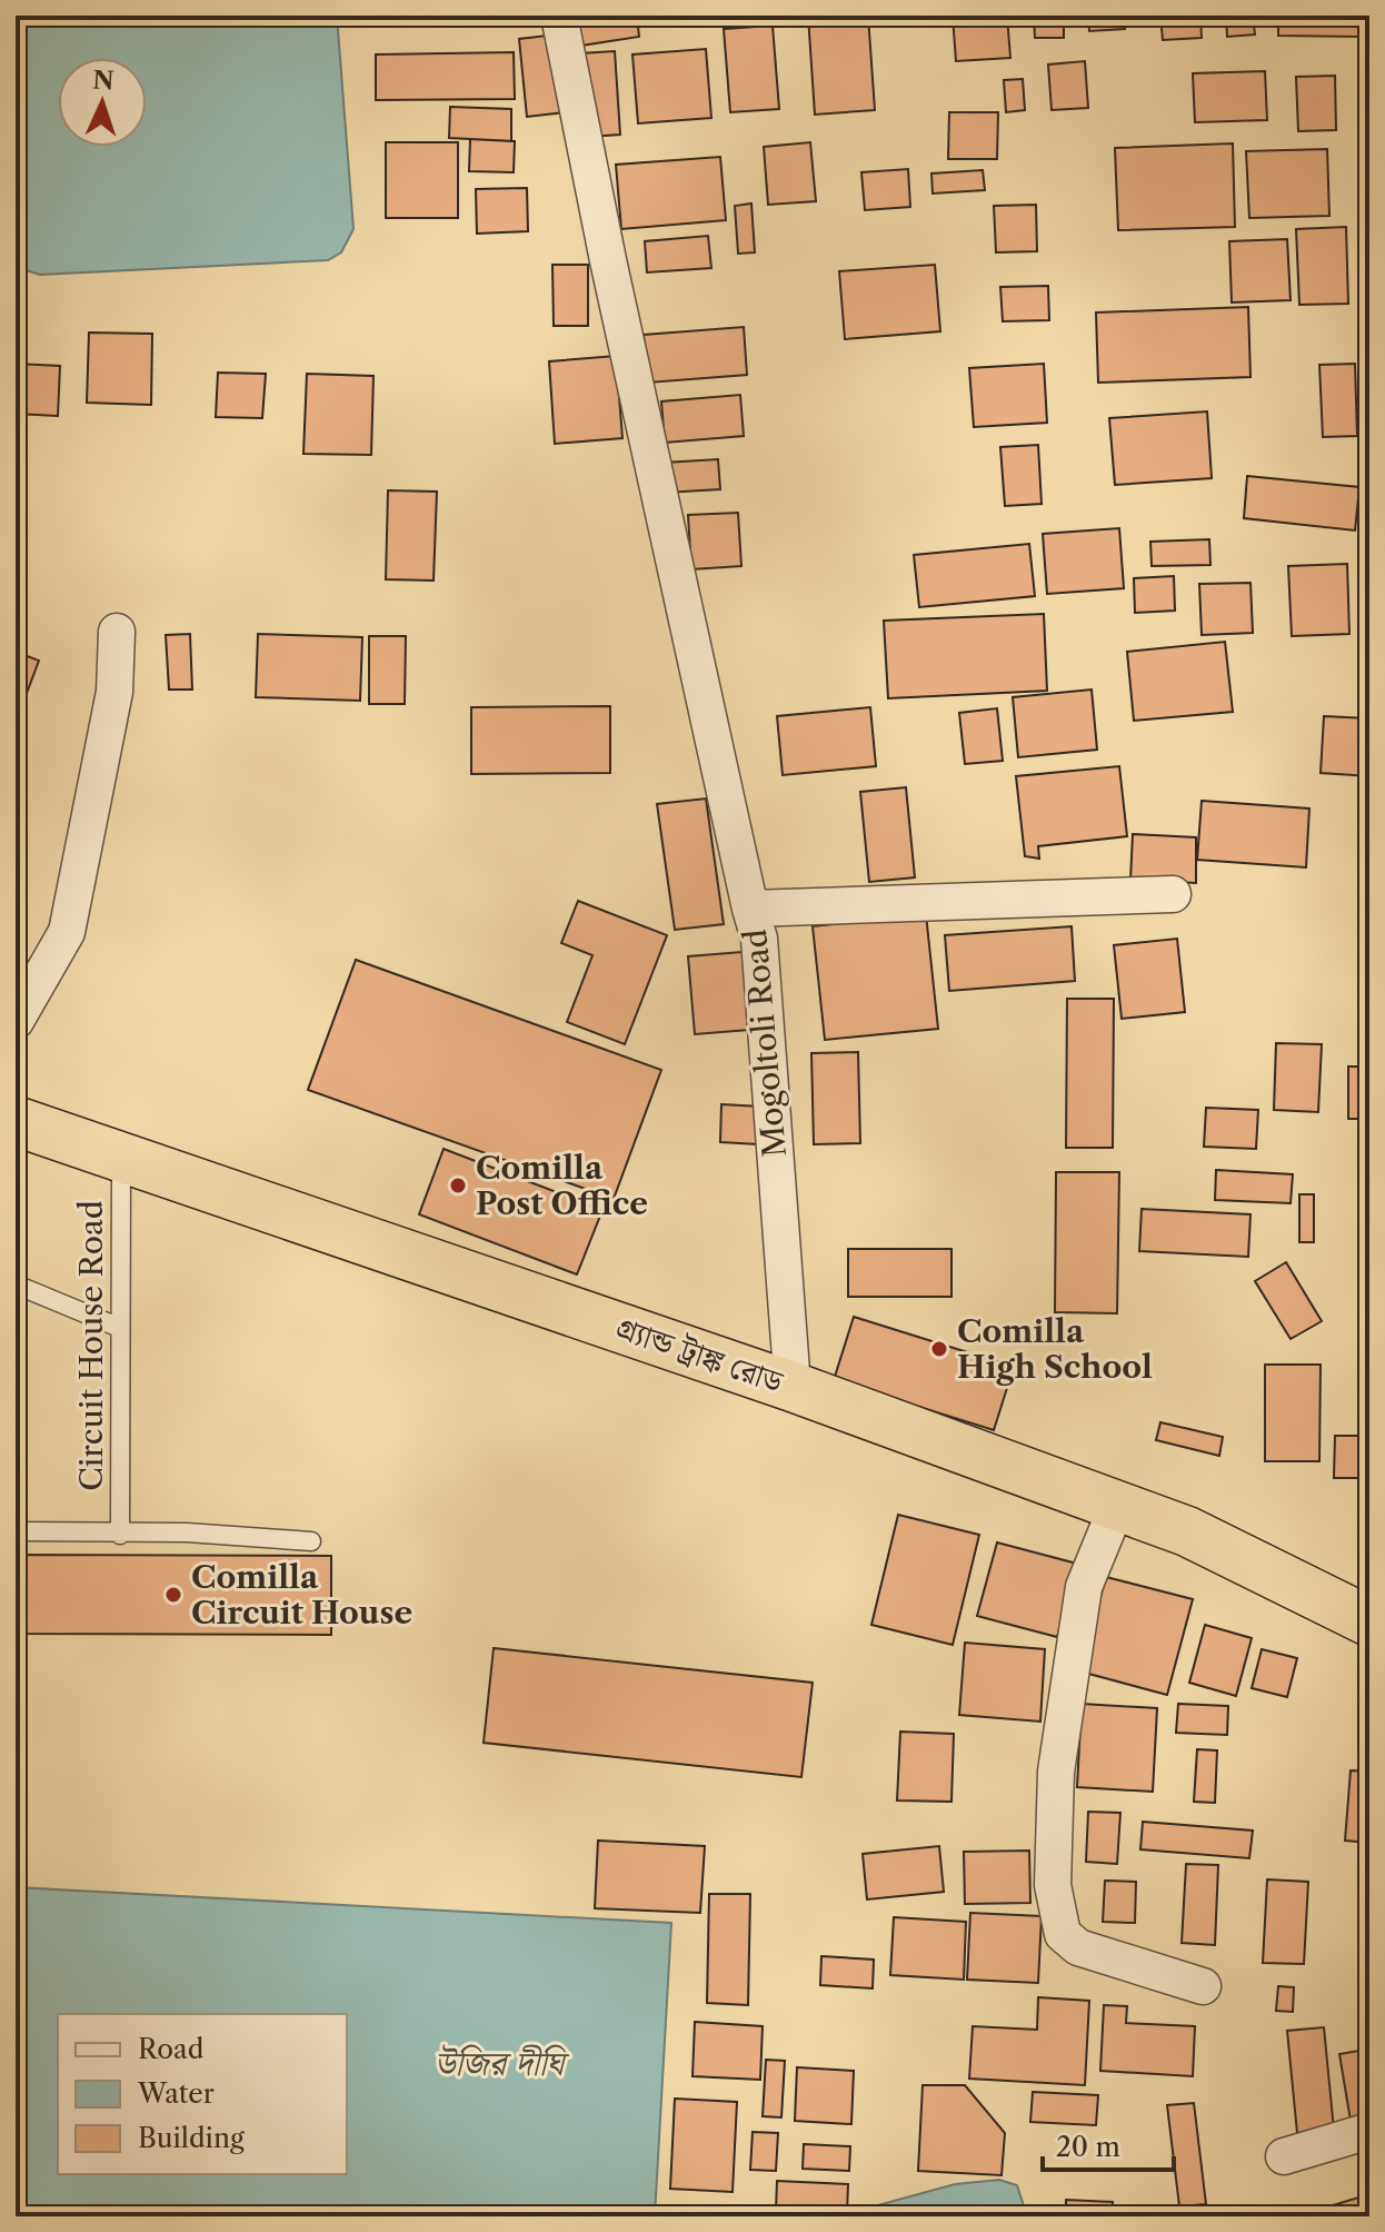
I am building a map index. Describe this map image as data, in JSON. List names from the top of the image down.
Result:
{
  "streets": {
    "highway": ["গ্র্যান্ড ট্রাঙ্ক রোড"],
    "street": ["Mogoltoli Road"],
    "lane": ["Circuit House Road"]
  },
  "crossings": [
    ["Mogoltoli Road", "গ্র্যান্ড ট্রাঙ্ক রোড"],
    ["Circuit House Road", "গ্র্যান্ড ট্রাঙ্ক রোড"]
  ],
  "water": ["উজির দীঘি"],
  "places": ["Comilla Post Office", "Comilla High School", "Comilla Circuit House"],
  "legend": ["Road", "Water", "Building"],
  "scale_bar": "20 m",
  "north": "top"
}
